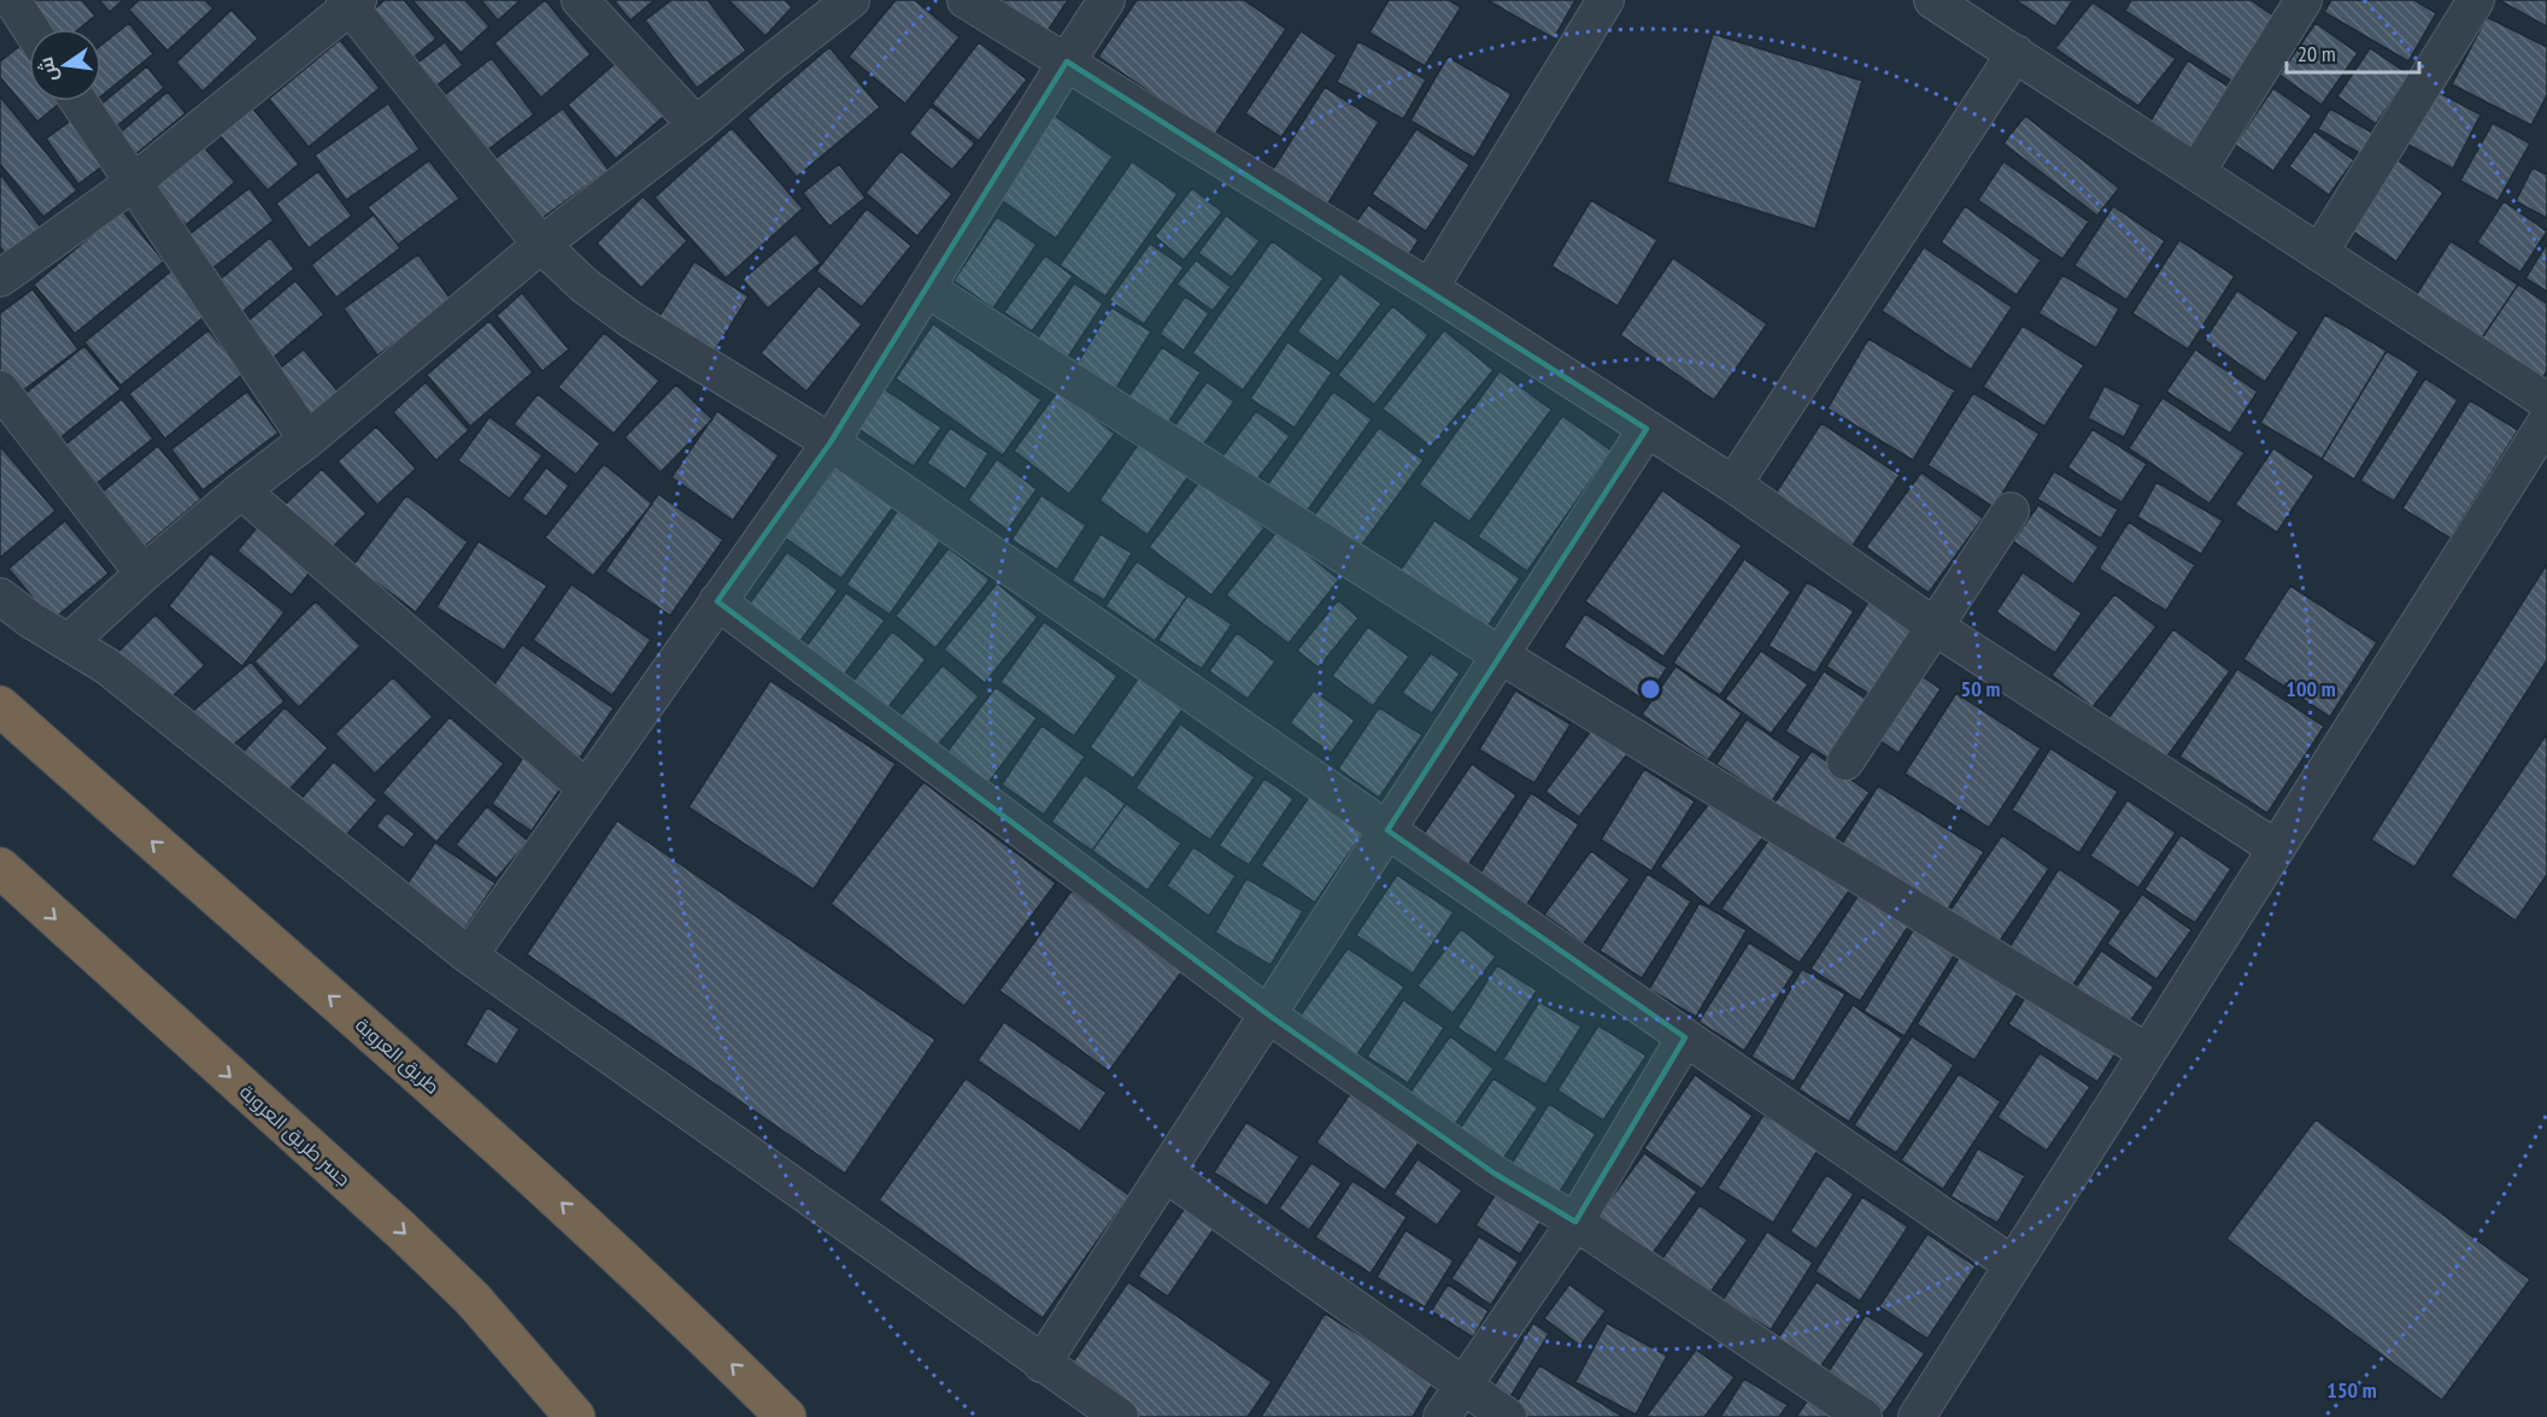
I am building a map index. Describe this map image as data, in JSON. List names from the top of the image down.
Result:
{
  "streets": {
    "highway": ["طريق العروبة", "جسر طريق العروبة"]
  },
  "one_way": ["طريق العروبة", "جسر طريق العروبة"],
  "scale_bar": "20 m",
  "north": "left",
  "rings": ["50 m", "100 m", "150 m"]
}
